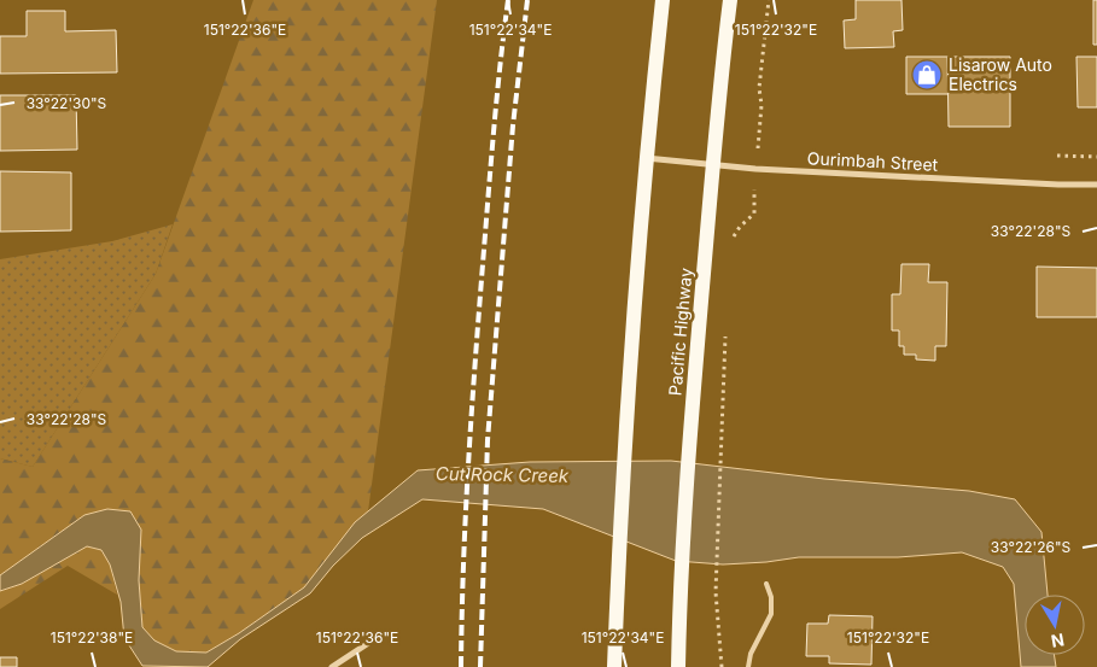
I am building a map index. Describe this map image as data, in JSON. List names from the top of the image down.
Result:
{
  "streets": {
    "main road": ["Pacific Highway"],
    "street": ["Ourimbah Street"]
  },
  "crossings": [
    ["Ourimbah Street", "Pacific Highway"]
  ],
  "water": ["Cut Rock Creek"],
  "places": {
    "shop": ["Lisarow Auto Electrics"]
  },
  "north": "bottom",
  "coordinates": [
    "151°22'36\"E",
    "151°22'34\"E",
    "151°22'32\"E",
    "33°22'30\"S",
    "33°22'28\"S",
    "33°22'26\"S",
    "151°22'38\"E"
  ]
}
